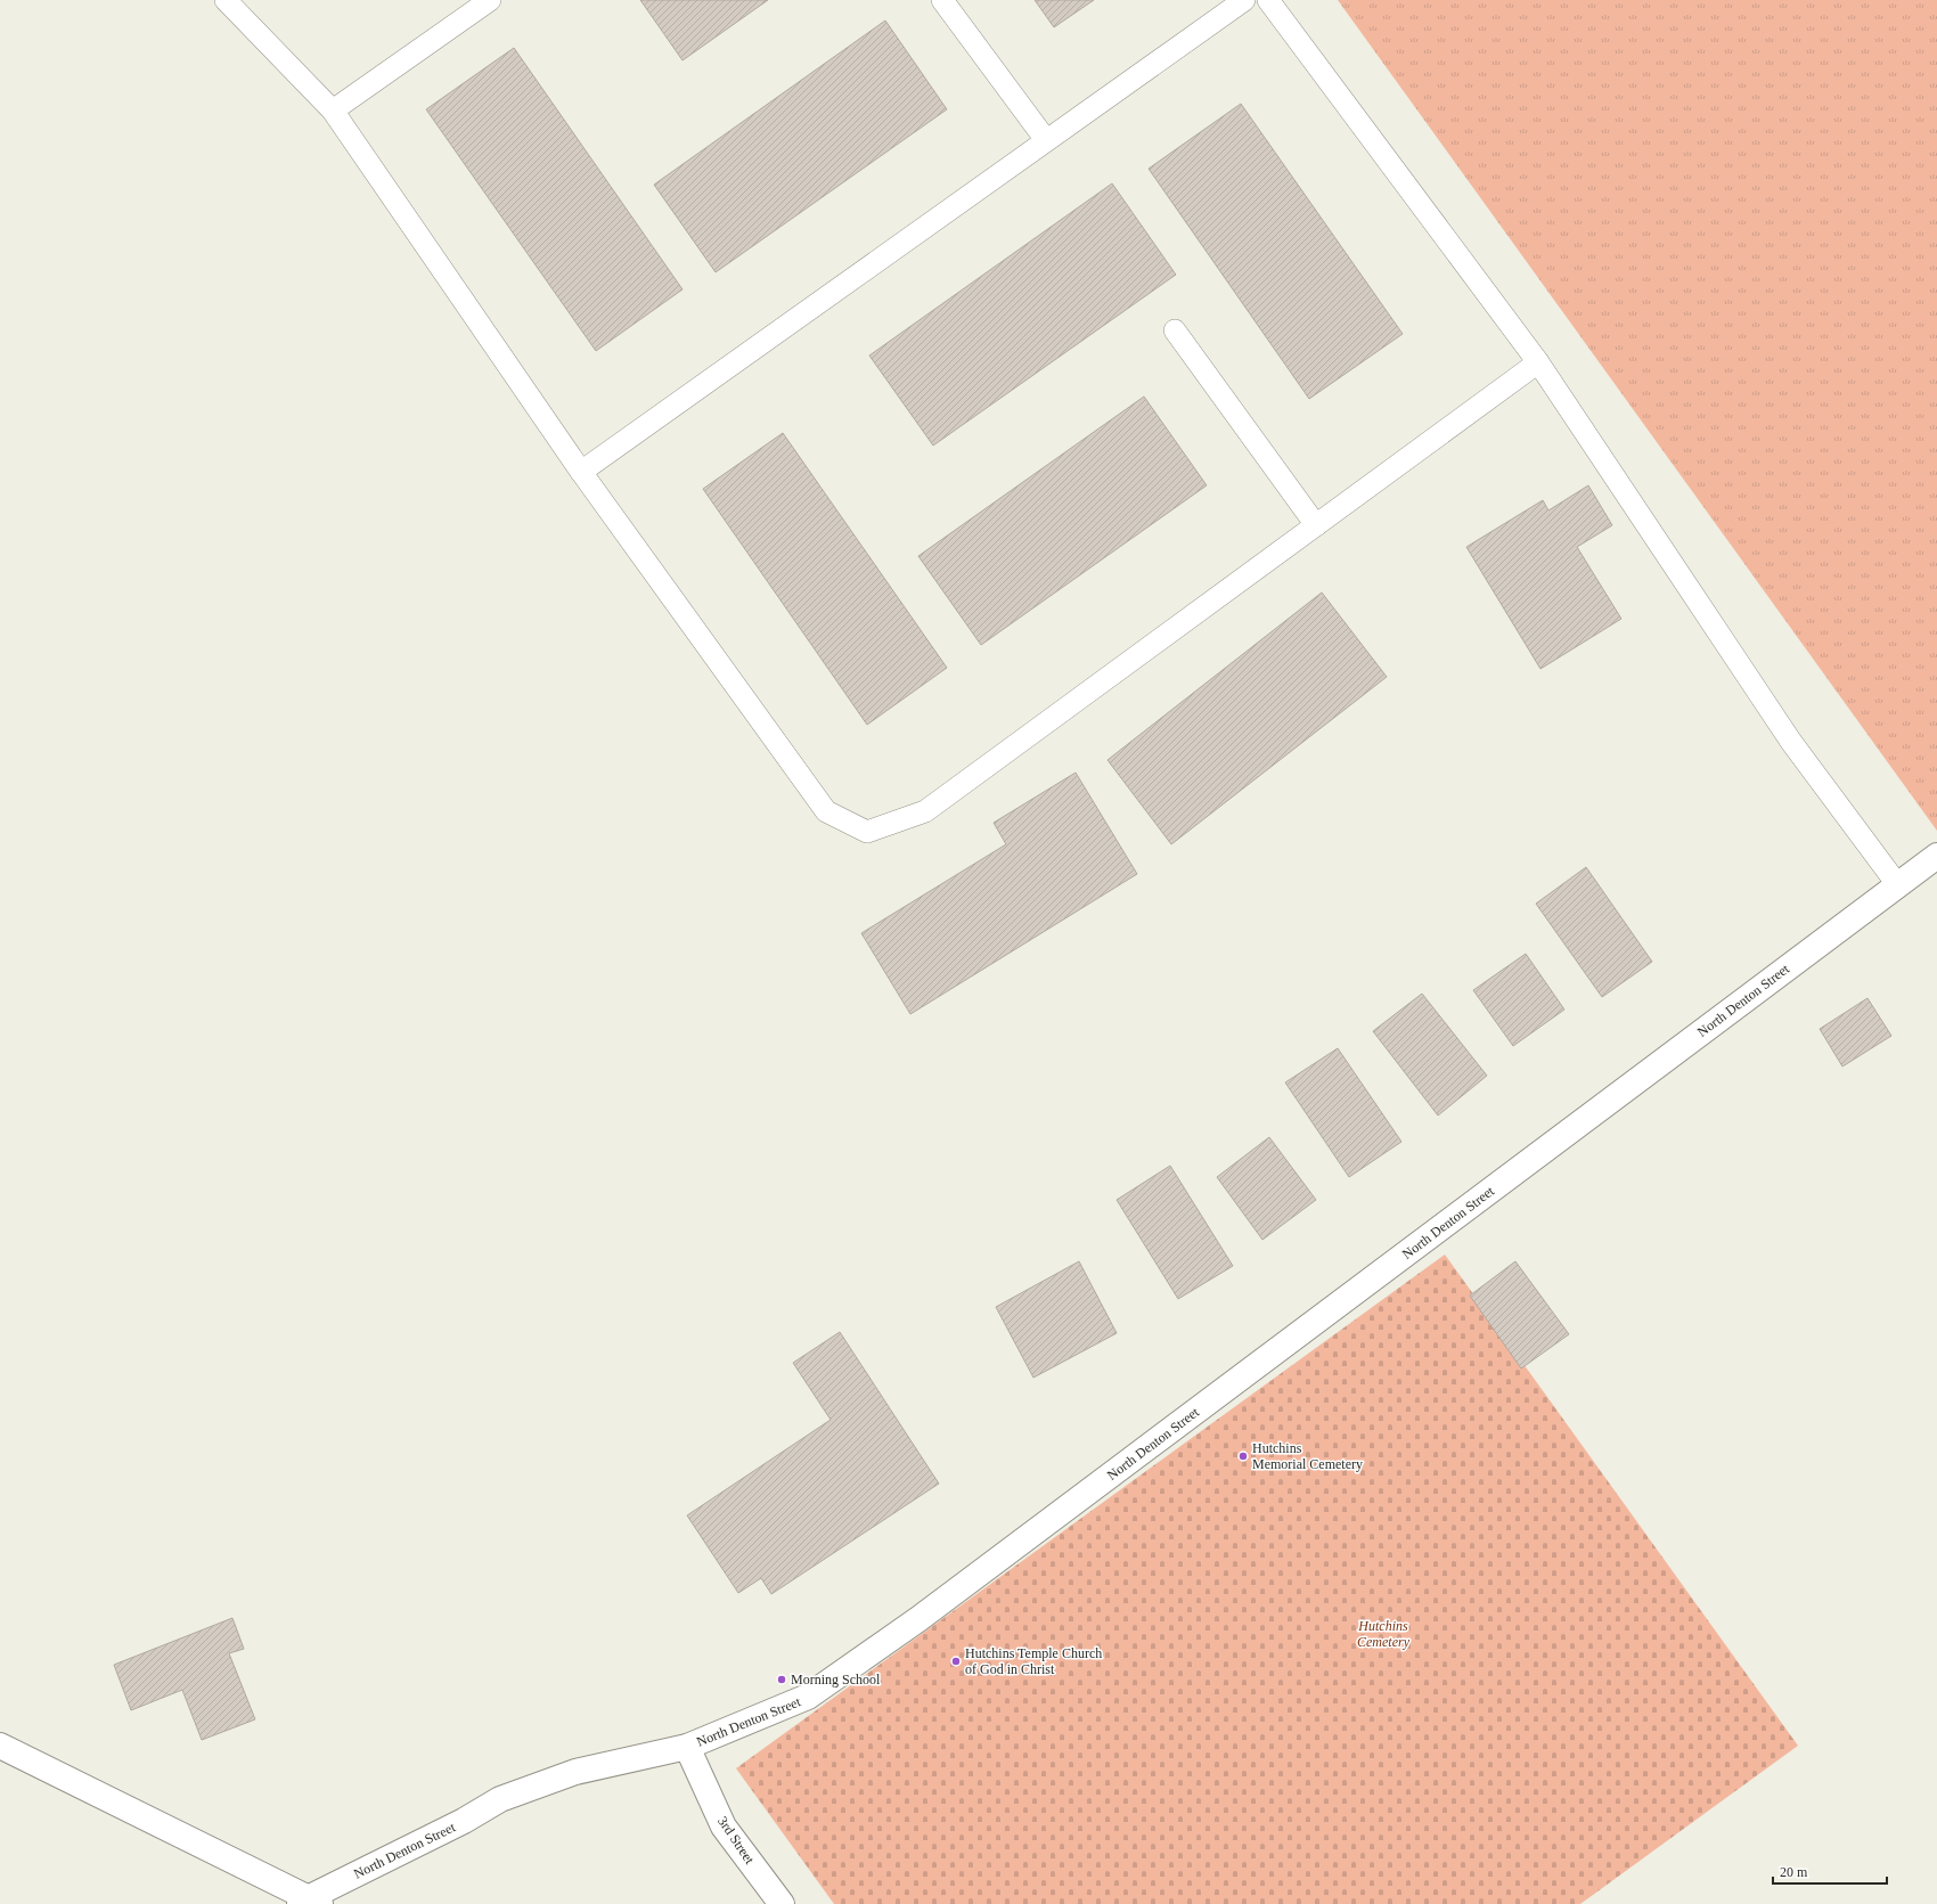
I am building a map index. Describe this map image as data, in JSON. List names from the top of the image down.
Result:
{
  "streets": {
    "street": ["North Denton Street", "3rd Street"]
  },
  "crossings": [
    ["North Denton Street", "3rd Street"]
  ],
  "parks": ["Hutchins Cemetery"],
  "places": ["Hutchins Memorial Cemetery", "Hutchins Temple Church of God in Christ", "Morning School"],
  "scale_bar": "20 m"
}
